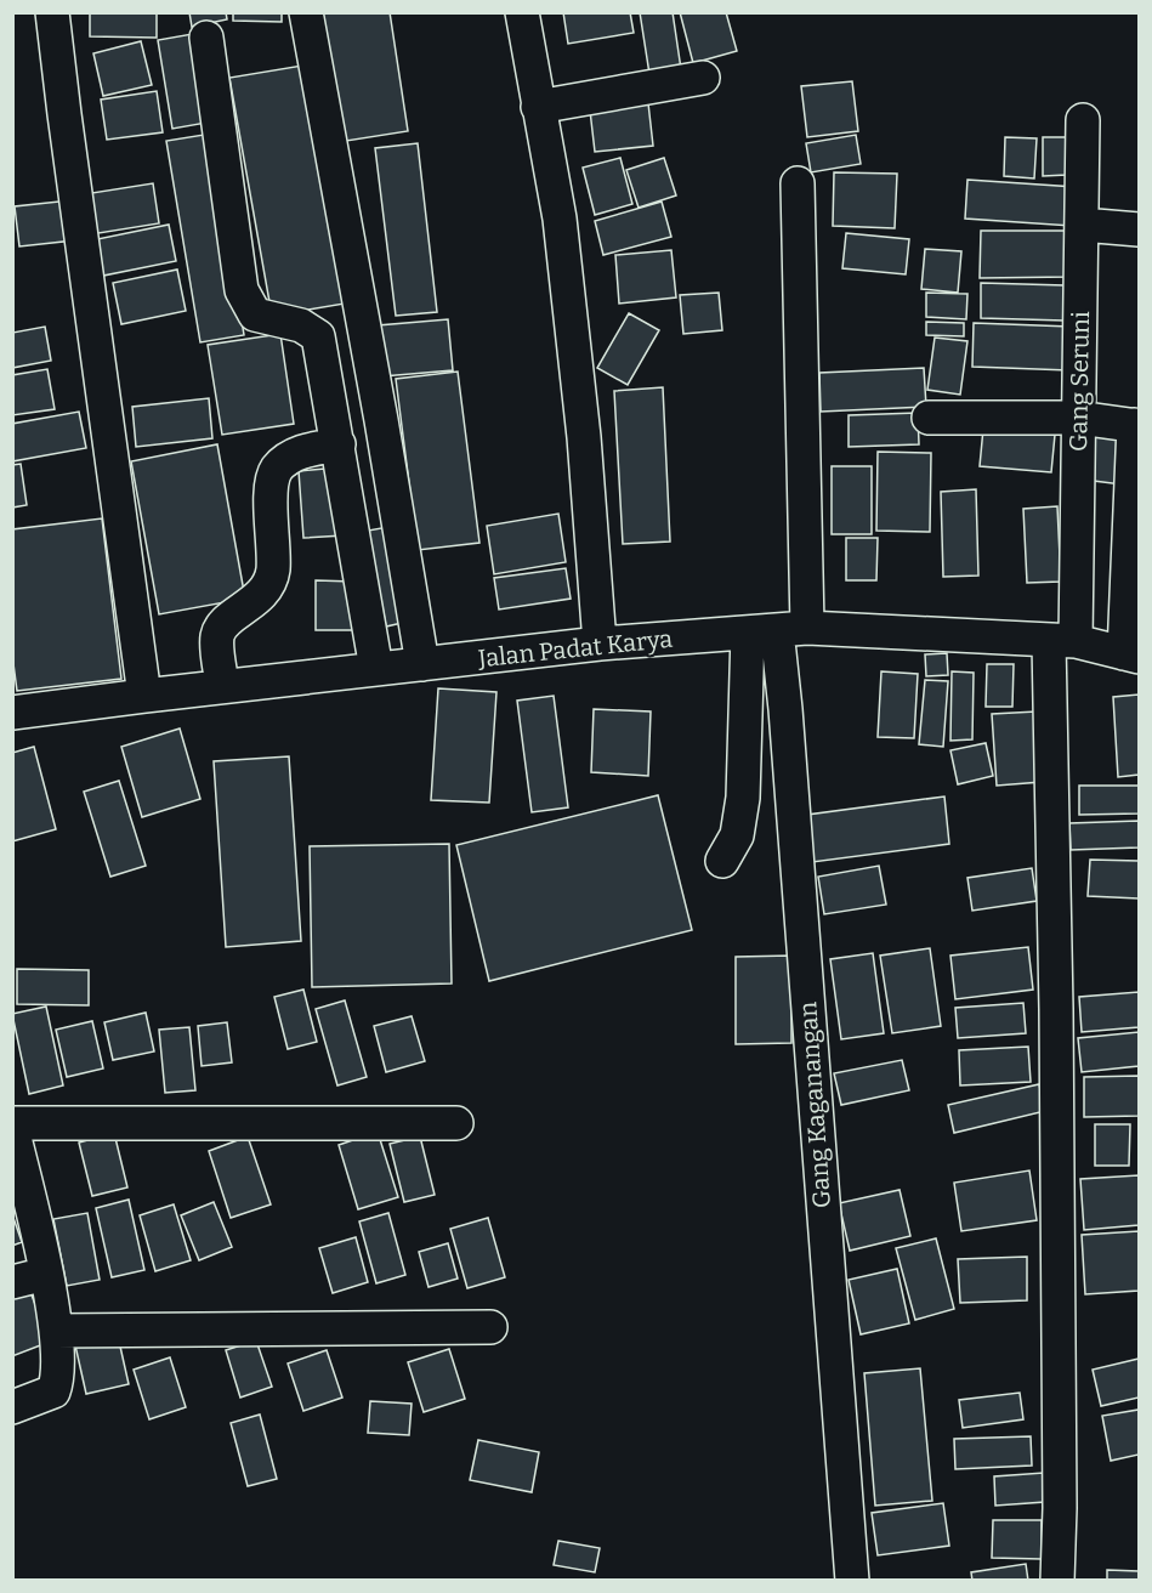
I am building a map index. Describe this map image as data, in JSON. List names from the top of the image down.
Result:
{
  "streets": {
    "street": ["Gang Seruni", "Jalan Padat Karya", "Gang Kaganangan"]
  },
  "crossings": [
    ["Gang Seruni", "Jalan Padat Karya"],
    ["Jalan Padat Karya", "Gang Kaganangan"]
  ]
}
